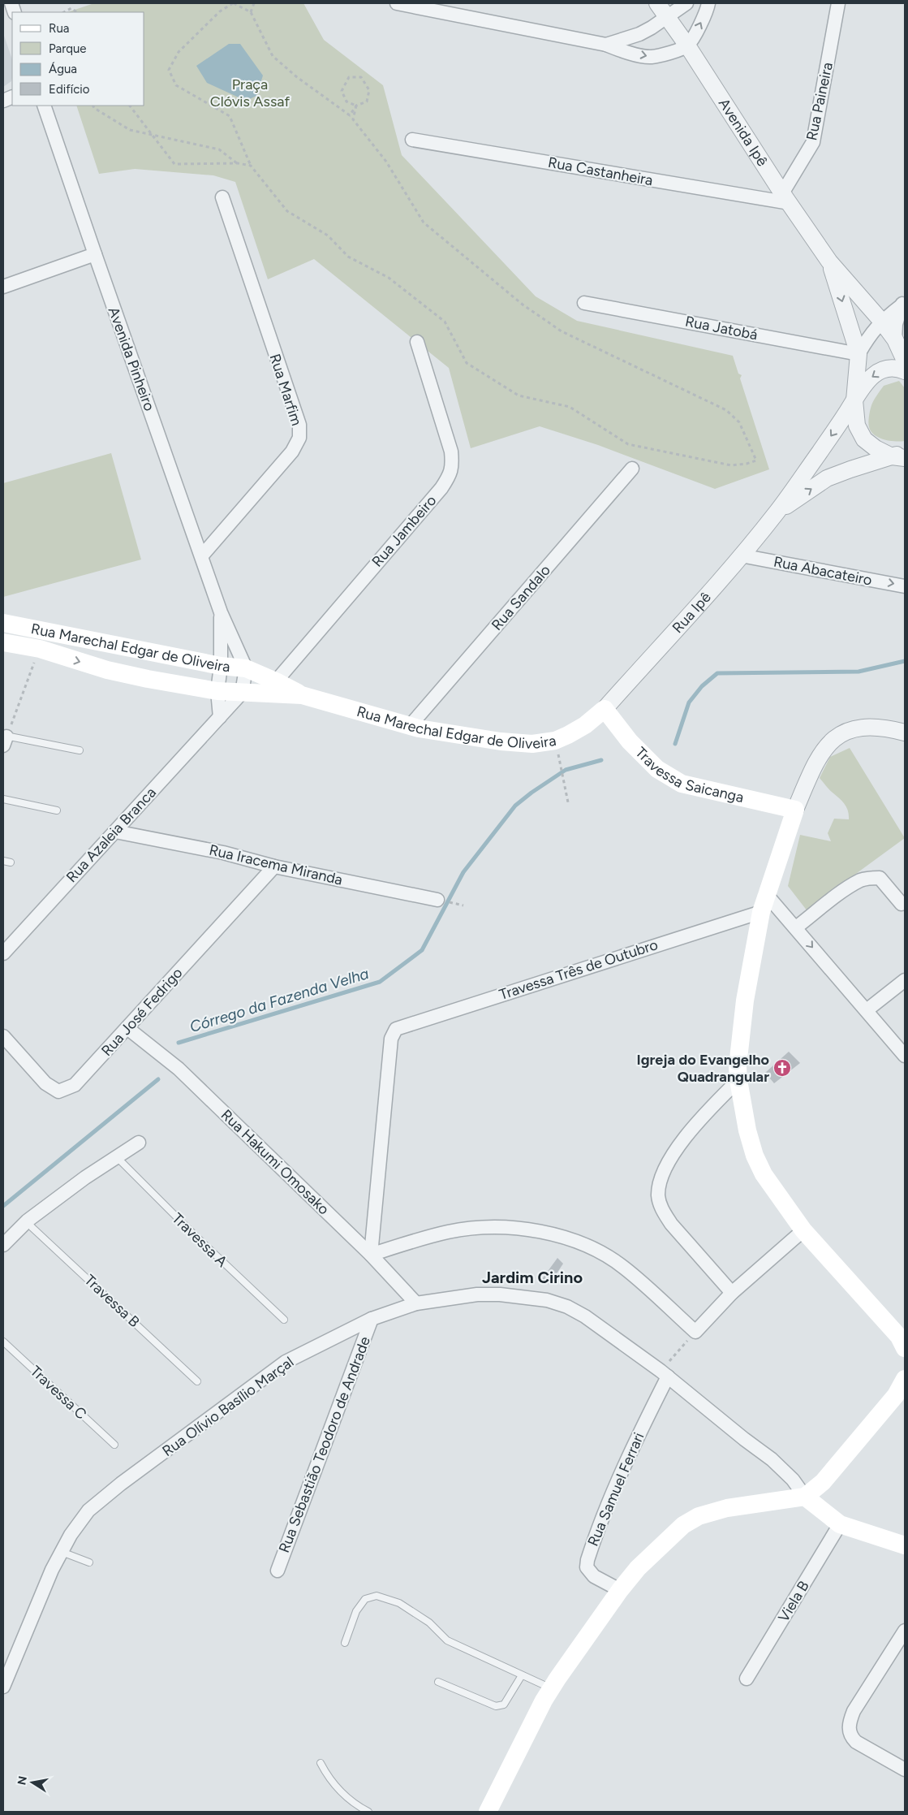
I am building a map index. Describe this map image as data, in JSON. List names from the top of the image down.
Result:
{
  "streets": {
    "main road": ["Rua Marechal Edgar de Oliveira", "Travessa Saicanga"],
    "street": [
      "Rua Paineira",
      "Avenida Ipê",
      "Rua Castanheira",
      "Rua Jatobá",
      "Avenida Pinheiro",
      "Rua Marfim",
      "Rua Jambeiro",
      "Rua Abacateiro",
      "Rua Sandalo",
      "Rua Ipê",
      "Rua Azaleia Branca",
      "Rua Iracema Miranda",
      "Travessa Três de Outubro",
      "Rua José Fedrigo",
      "Rua Hakumi Omosako",
      "Rua Olívio Basílio Marçal",
      "Rua Sebastião Teodoro de Andrade",
      "Rua Samuel Ferrari",
      "Viela B"
    ],
    "lane": ["Travessa A", "Travessa B", "Travessa C"]
  },
  "crossings": [
    ["Rua Paineira", "Avenida Ipê"],
    ["Rua Paineira", "Rua Castanheira"],
    ["Avenida Ipê", "Rua Castanheira"],
    ["Avenida Ipê", "Rua Jatobá"],
    ["Avenida Ipê", "Rua Ipê"],
    ["Avenida Pinheiro", "Rua Marfim"],
    ["Avenida Pinheiro", "Rua Marechal Edgar de Oliveira"],
    ["Rua Jambeiro", "Rua Marechal Edgar de Oliveira"],
    ["Rua Abacateiro", "Rua Ipê"],
    ["Rua Sandalo", "Rua Marechal Edgar de Oliveira"],
    ["Rua Ipê", "Rua Marechal Edgar de Oliveira"],
    ["Rua Ipê", "Travessa Saicanga"],
    ["Rua Marechal Edgar de Oliveira", "Travessa Saicanga"],
    ["Rua Marechal Edgar de Oliveira", "Rua Azaleia Branca"],
    ["Rua Azaleia Branca", "Rua Iracema Miranda"],
    ["Rua Iracema Miranda", "Rua José Fedrigo"],
    ["Travessa Três de Outubro", "Rua Hakumi Omosako"],
    ["Rua José Fedrigo", "Rua Hakumi Omosako"],
    ["Rua Hakumi Omosako", "Rua Olívio Basílio Marçal"],
    ["Rua Olívio Basílio Marçal", "Rua Sebastião Teodoro de Andrade"],
    ["Rua Olívio Basílio Marçal", "Rua Samuel Ferrari"]
  ],
  "one_way": ["Rua Abacateiro"],
  "districts": ["Jardim Cirino"],
  "water": ["Córrego da Fazenda Velha"],
  "parks": ["Praça Clóvis Assaf"],
  "places": {
    "church": ["Igreja do Evangelho Quadrangular"]
  },
  "legend": [
    "Rua",
    "Parque",
    "Água",
    "Edifício"
  ],
  "north": "left"
}
